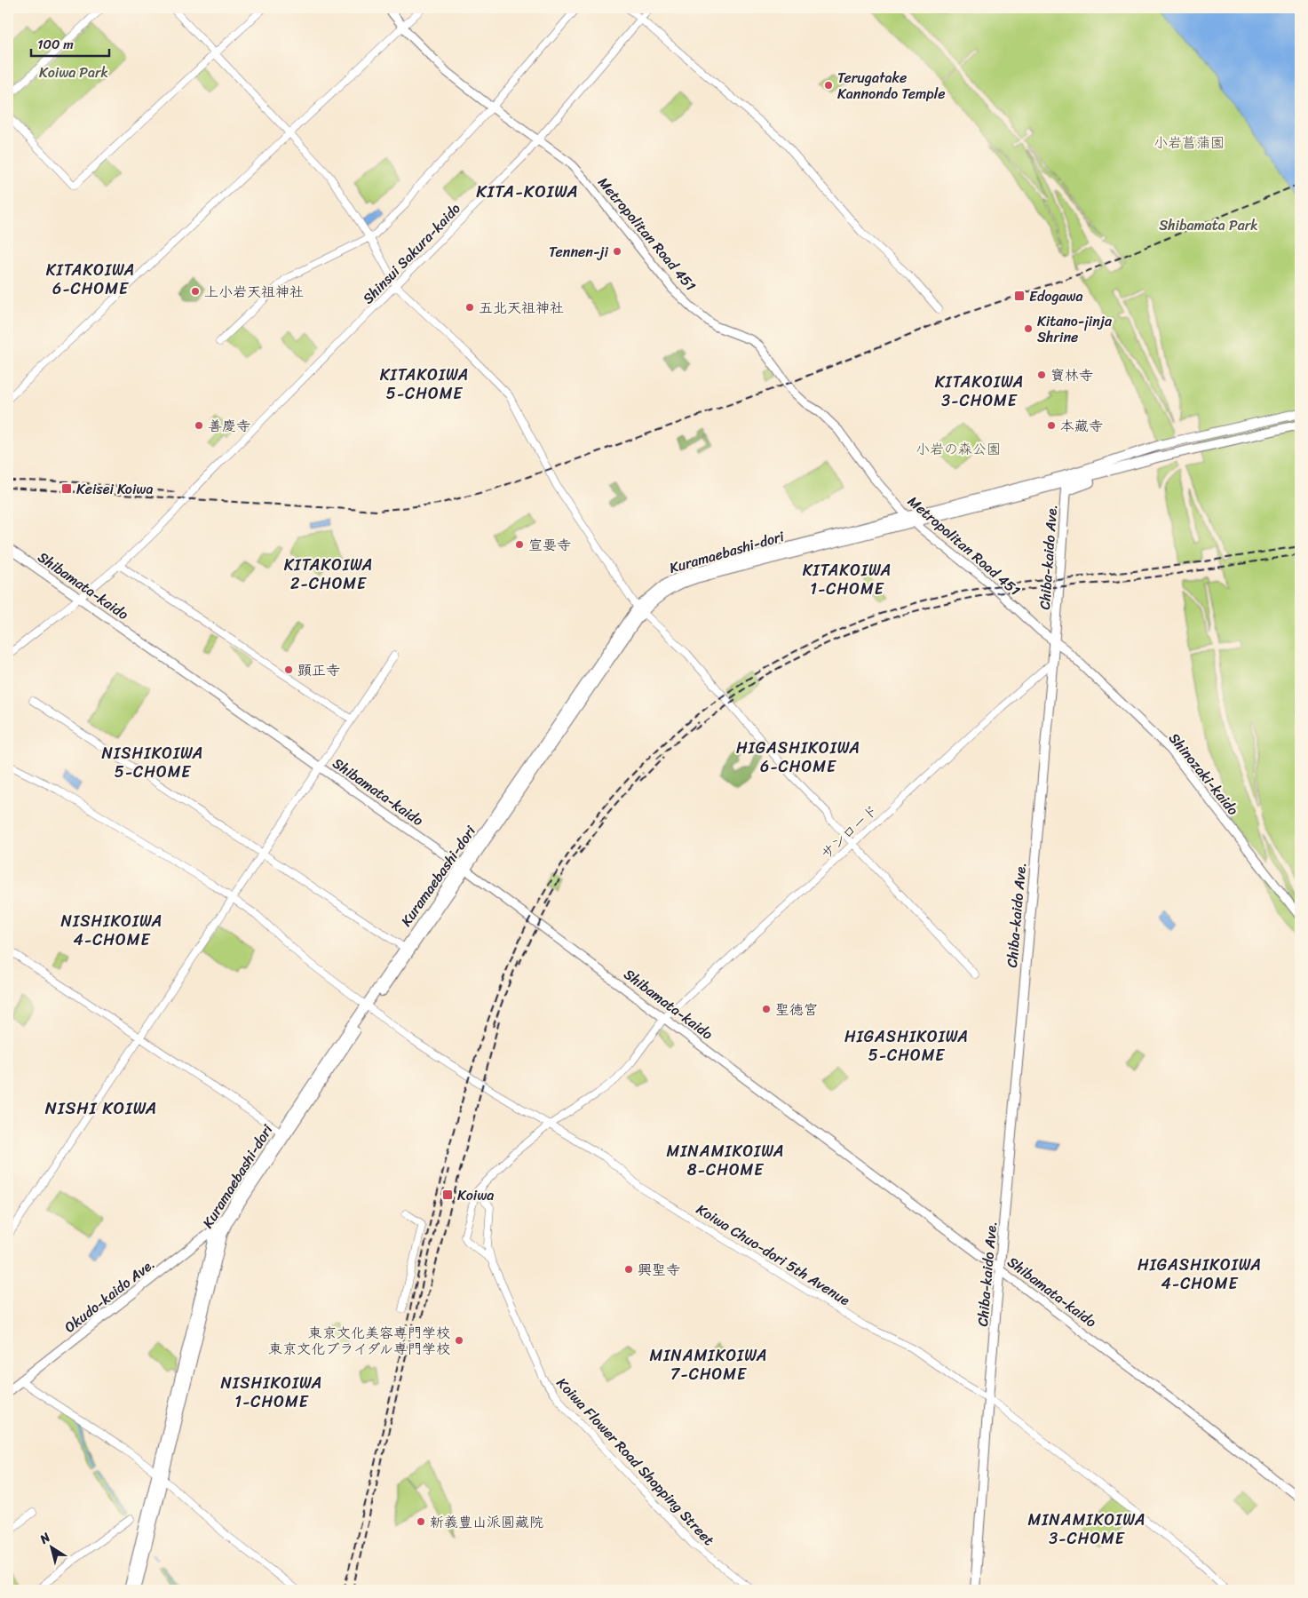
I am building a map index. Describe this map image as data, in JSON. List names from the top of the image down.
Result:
{
  "streets": {
    "main road": [
      "Metropolitan Road 451",
      "Kuramaebashi-dori",
      "Chiba-kaido Ave.",
      "Shibamata-kaido",
      "Shinozaki-kaido",
      "Okudo-kaido Ave."
    ],
    "street": [
      "Shinsui Sakura-kaido",
      "サンロード",
      "Koiwa Chuo-dori 5th Avenue",
      "Koiwa Flower Road Shopping Street"
    ]
  },
  "crossings": [
    ["Metropolitan Road 451", "Shinsui Sakura-kaido"],
    ["Metropolitan Road 451", "Kuramaebashi-dori"],
    ["Metropolitan Road 451", "Chiba-kaido Ave."],
    ["Metropolitan Road 451", "Shinozaki-kaido"],
    ["Shinsui Sakura-kaido", "Shibamata-kaido"],
    ["Kuramaebashi-dori", "Chiba-kaido Ave."],
    ["Kuramaebashi-dori", "Shibamata-kaido"],
    ["Kuramaebashi-dori", "Koiwa Chuo-dori 5th Avenue"],
    ["Kuramaebashi-dori", "Okudo-kaido Ave."],
    ["Chiba-kaido Ave.", "Shibamata-kaido"],
    ["Chiba-kaido Ave.", "Shinozaki-kaido"],
    ["Chiba-kaido Ave.", "サンロード"],
    ["Chiba-kaido Ave.", "Koiwa Chuo-dori 5th Avenue"],
    ["Shibamata-kaido", "サンロード"],
    ["サンロード", "Koiwa Chuo-dori 5th Avenue"],
    ["サンロード", "Koiwa Flower Road Shopping Street"]
  ],
  "districts": [
    "KITA-KOIWA",
    "KITAKOIWA 6-CHOME",
    "KITAKOIWA 5-CHOME",
    "KITAKOIWA 3-CHOME",
    "KITAKOIWA 2-CHOME",
    "KITAKOIWA 1-CHOME",
    "HIGASHIKOIWA 6-CHOME",
    "NISHIKOIWA 5-CHOME",
    "NISHIKOIWA 4-CHOME",
    "HIGASHIKOIWA 5-CHOME",
    "NISHI KOIWA",
    "MINAMIKOIWA 8-CHOME",
    "HIGASHIKOIWA 4-CHOME",
    "MINAMIKOIWA 7-CHOME",
    "NISHIKOIWA 1-CHOME",
    "MINAMIKOIWA 3-CHOME"
  ],
  "parks": [
    "Koiwa Park",
    "小岩菖蒲園",
    "Shibamata Park",
    "小岩の森公園"
  ],
  "places": {
    "other": [
      "Terugatake Kannondo Temple",
      "Tennen-ji",
      "上小岩天祖神社",
      "五北天祖神社",
      "Kitano-jinja Shrine",
      "寶林寺",
      "善慶寺",
      "本藏寺",
      "宣要寺",
      "顕正寺",
      "聖徳宮",
      "興聖寺",
      "東京文化美容専門学校 東京文化ブライダル専門学校",
      "新義豊山派圓藏院"
    ],
    "transit": ["Edogawa", "Keisei Koiwa", "Koiwa"]
  },
  "scale_bar": "100 m",
  "north": "top left"
}
